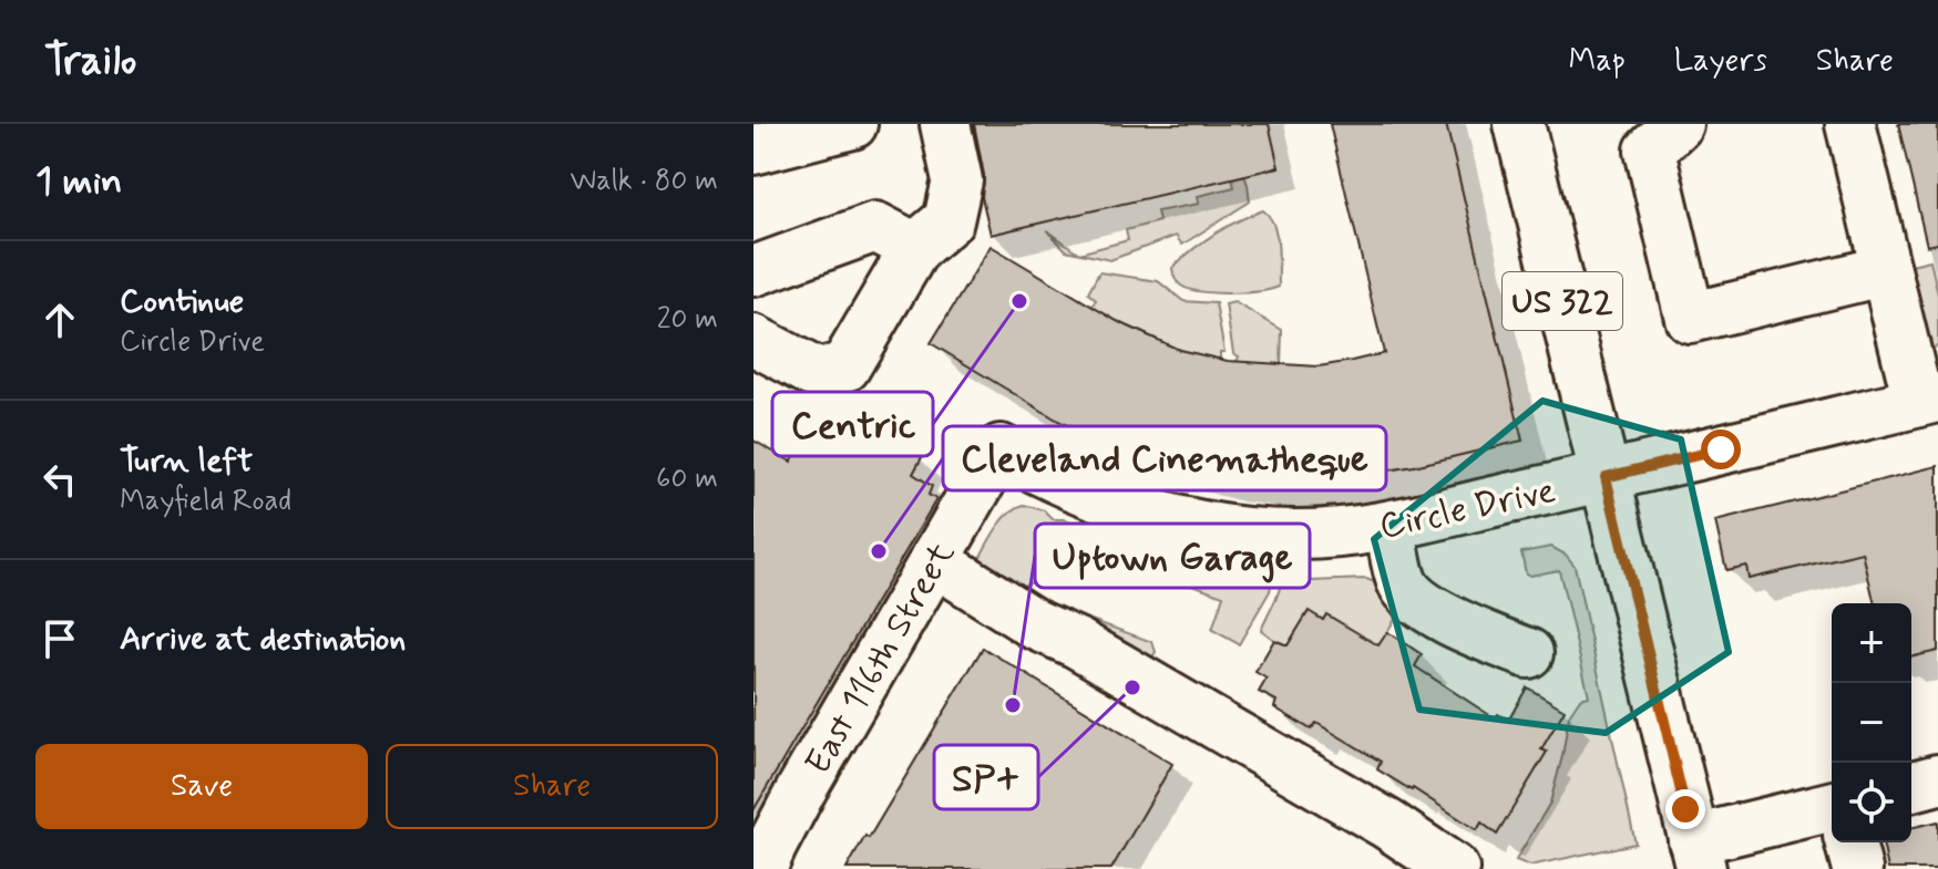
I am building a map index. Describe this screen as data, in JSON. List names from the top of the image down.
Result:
{
  "streets": {
    "street": ["US 322", "Circle Drive", "East 116th Street"]
  },
  "crossings": [
    ["US 322", "Circle Drive"],
    ["Circle Drive", "East 116th Street"]
  ],
  "places": [
    "Centric",
    "Cleveland Cinematheque",
    "SP+",
    "Uptown Garage"
  ],
  "page": {
    "header": "Trailo",
    "nav": ["Map", "Layers", "Share"],
    "heading": ["1 min", "Walk · 80 m"],
    "list": [
      ["Continue", "Circle Drive", "20 m"],
      ["Turn left", "Mayfield Road", "60 m"],
      "Arrive at destination"
    ],
    "map_buttons": ["+", "−"],
    "buttons": ["Save", "Share"]
  }
}
